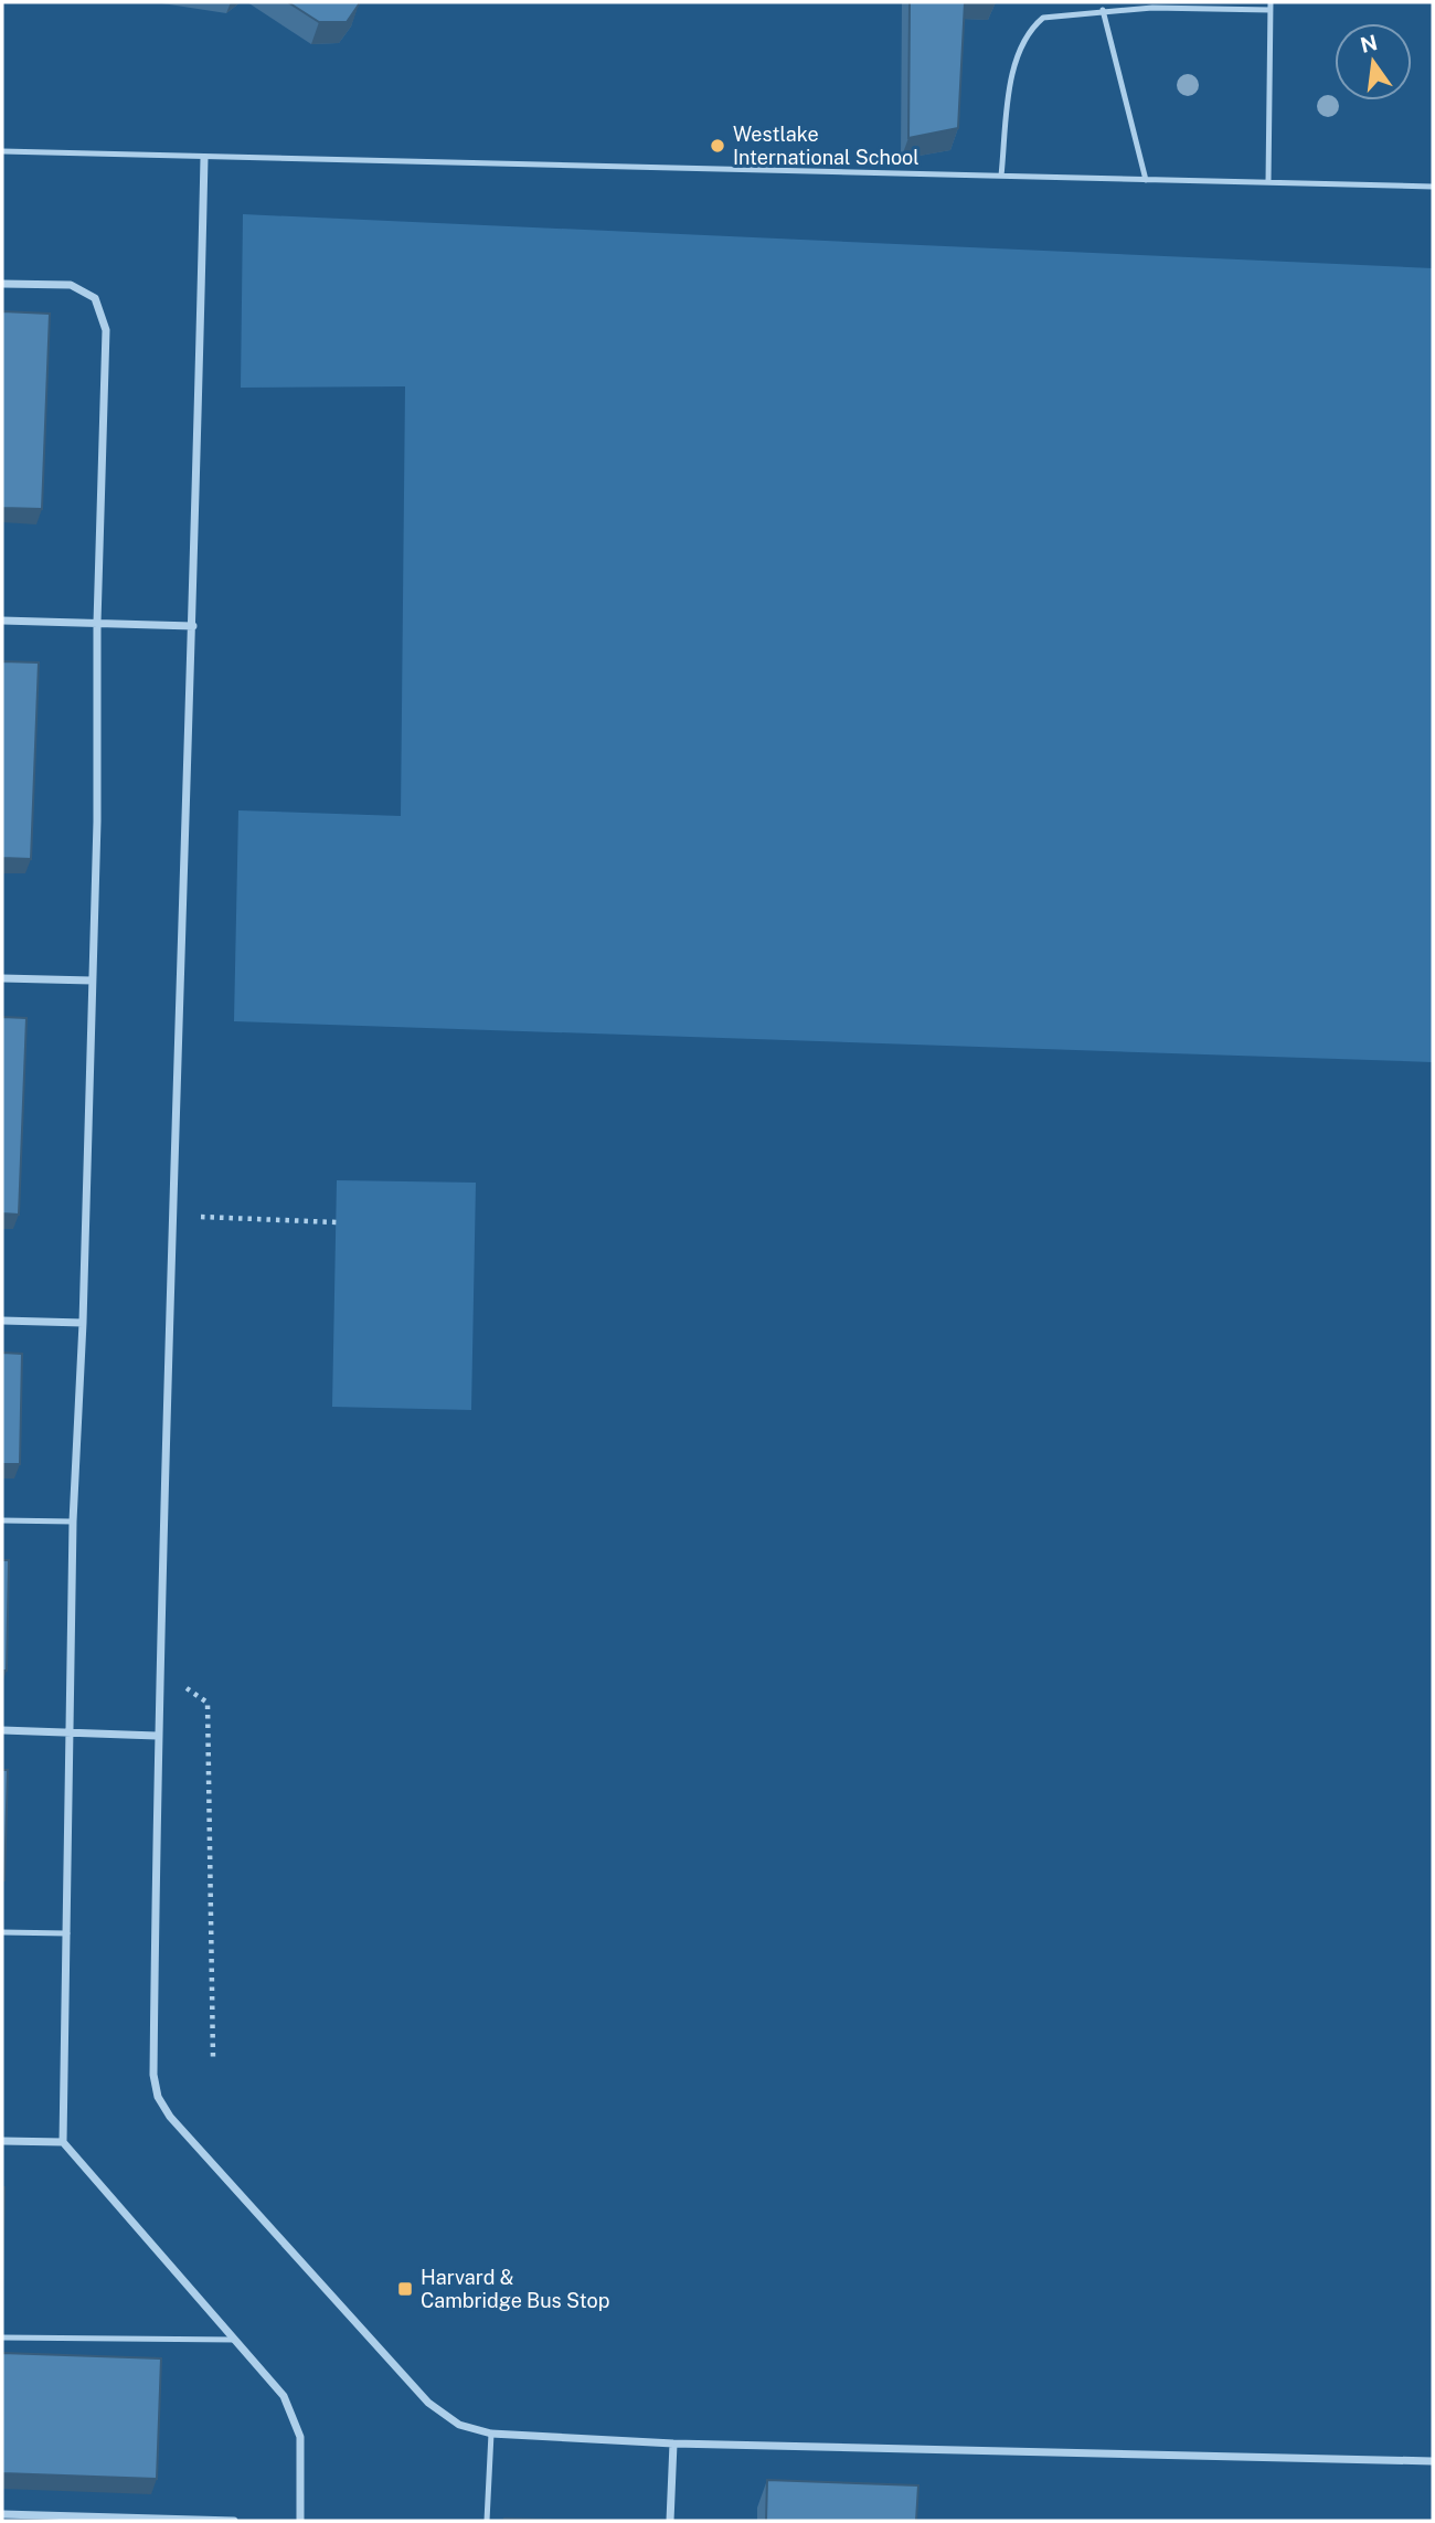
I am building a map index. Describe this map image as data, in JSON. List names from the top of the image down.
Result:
{
  "places": {
    "other": ["Westlake International School"],
    "transit": ["Harvard & Cambridge Bus Stop"]
  },
  "north": "top"
}
